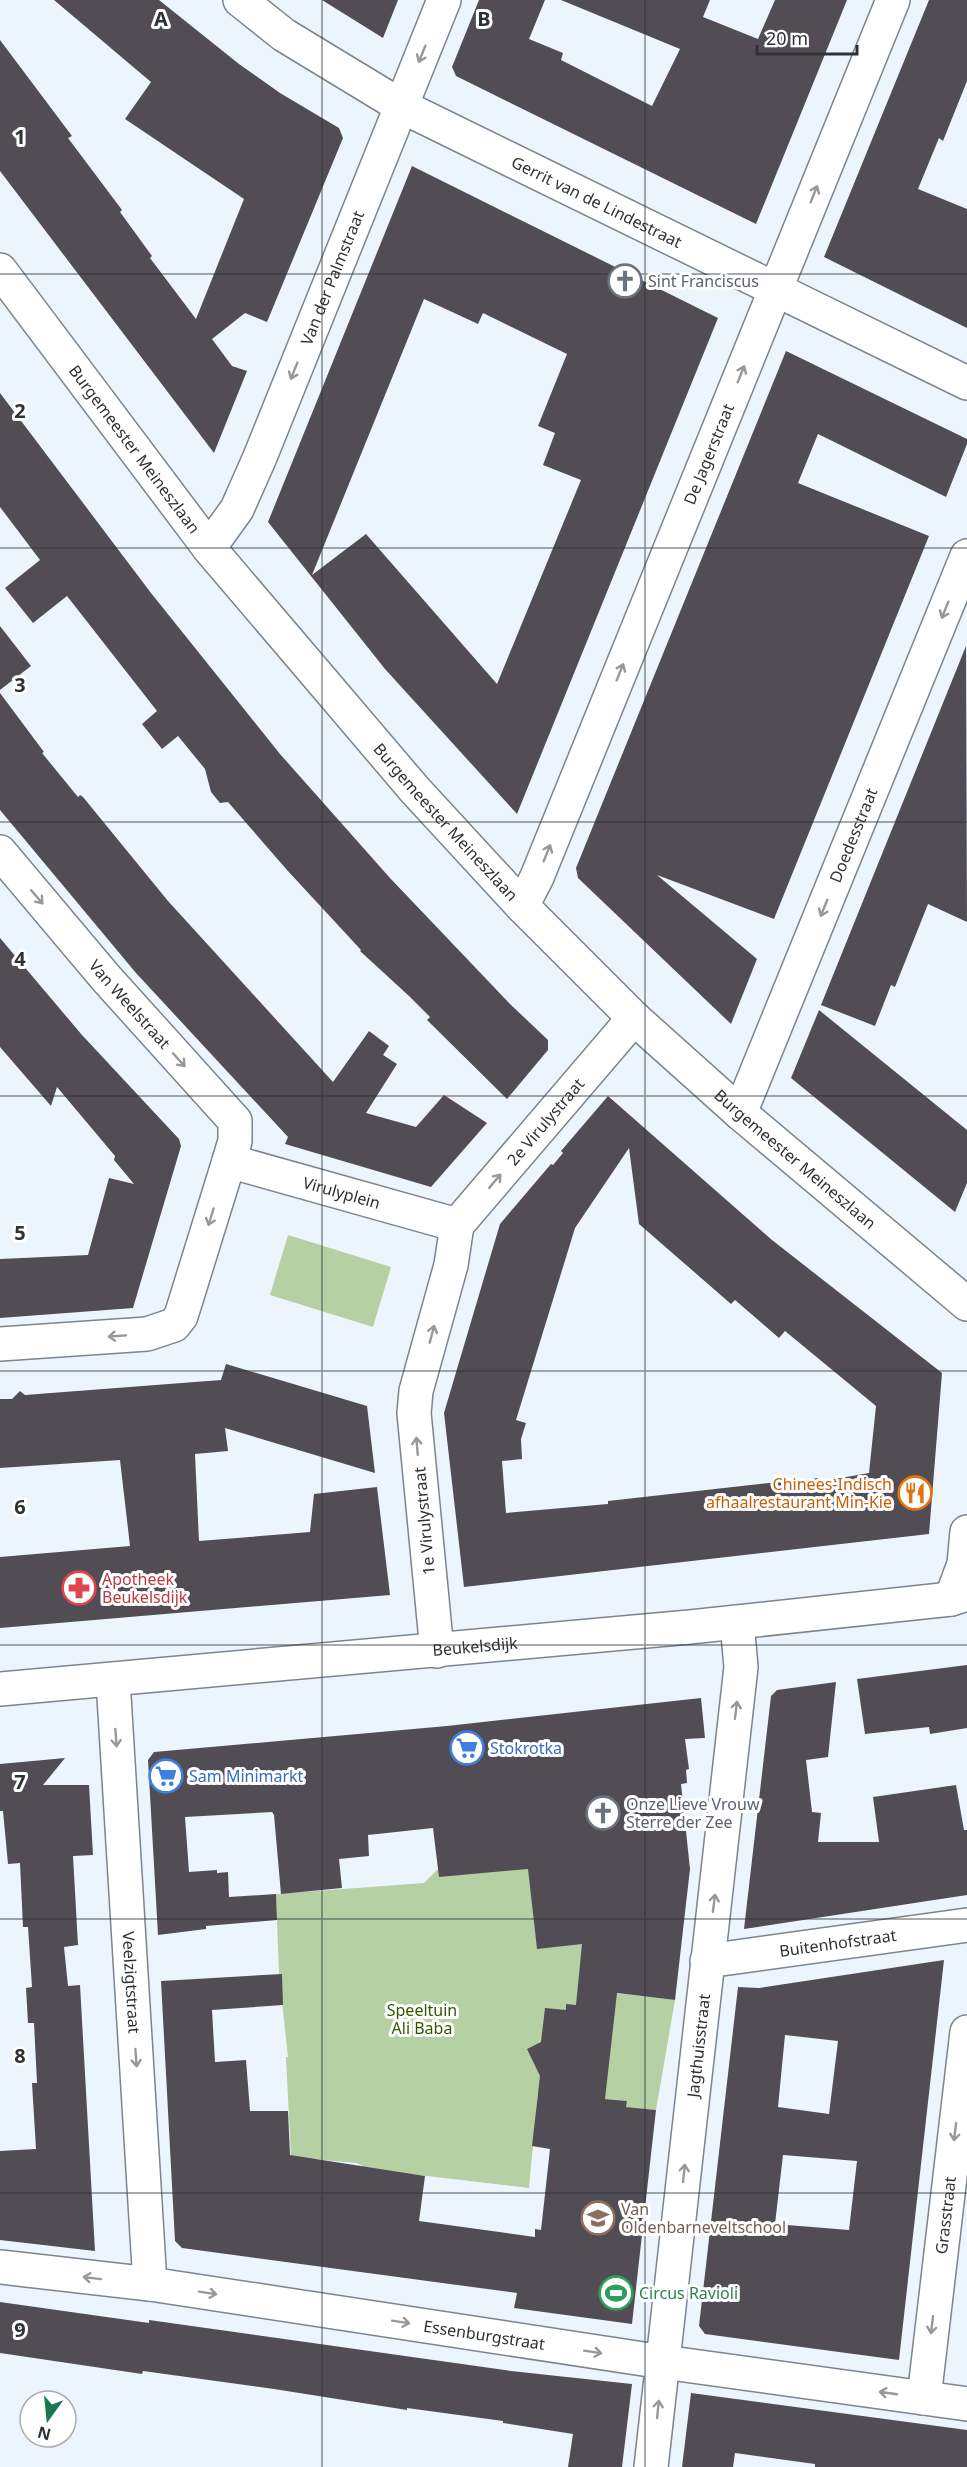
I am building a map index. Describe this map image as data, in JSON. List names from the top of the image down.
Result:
{
  "streets": {
    "street": [
      "Gerrit van de Lindestraat",
      "Van der Palmstraat",
      "Burgemeester Meineszlaan",
      "De Jagerstraat",
      "Doedesstraat",
      "Van Weelstraat",
      "2e Virulystraat",
      "Virulyplein",
      "1e Virulystraat",
      "Beukelsdijk",
      "Buitenhofstraat",
      "Veelzigtstraat",
      "Jagthuisstraat",
      "Grasstraat",
      "Essenburgstraat"
    ]
  },
  "crossings": [
    ["Gerrit van de Lindestraat", "Van der Palmstraat"],
    ["Gerrit van de Lindestraat", "De Jagerstraat"],
    ["Van der Palmstraat", "Burgemeester Meineszlaan"],
    ["Burgemeester Meineszlaan", "De Jagerstraat"],
    ["Burgemeester Meineszlaan", "Doedesstraat"],
    ["Burgemeester Meineszlaan", "2e Virulystraat"],
    ["Van Weelstraat", "Virulyplein"],
    ["2e Virulystraat", "Virulyplein"],
    ["2e Virulystraat", "1e Virulystraat"],
    ["Virulyplein", "1e Virulystraat"],
    ["1e Virulystraat", "Beukelsdijk"],
    ["Beukelsdijk", "Veelzigtstraat"],
    ["Beukelsdijk", "Jagthuisstraat"],
    ["Buitenhofstraat", "Jagthuisstraat"],
    ["Veelzigtstraat", "Essenburgstraat"],
    ["Jagthuisstraat", "Essenburgstraat"],
    ["Grasstraat", "Essenburgstraat"]
  ],
  "one_way": [
    "Van der Palmstraat",
    "De Jagerstraat",
    "Doedesstraat",
    "Van Weelstraat",
    "2e Virulystraat",
    "1e Virulystraat",
    "Veelzigtstraat",
    "Jagthuisstraat",
    "Grasstraat"
  ],
  "parks": ["Speeltuin Ali Baba"],
  "places": {
    "church": ["Sint Franciscus", "Onze Lieve Vrouw Sterre der Zee"],
    "restaurant": ["Chinees-Indisch afhaalrestaurant Min-Kie"],
    "pharmacy": ["Apotheek Beukelsdijk"],
    "supermarket": ["Stokrotka", "Sam Minimarkt"],
    "school or university": ["Van Oldenbarneveltschool"],
    "sports": ["Circus Ravioli"]
  },
  "scale_bar": "20 m",
  "north": "bottom",
  "grid": {
    "columns": ["A", "B"],
    "rows": [
      "1",
      "2",
      "3",
      "4",
      "5",
      "6",
      "7",
      "8",
      "9"
    ]
  }
}
